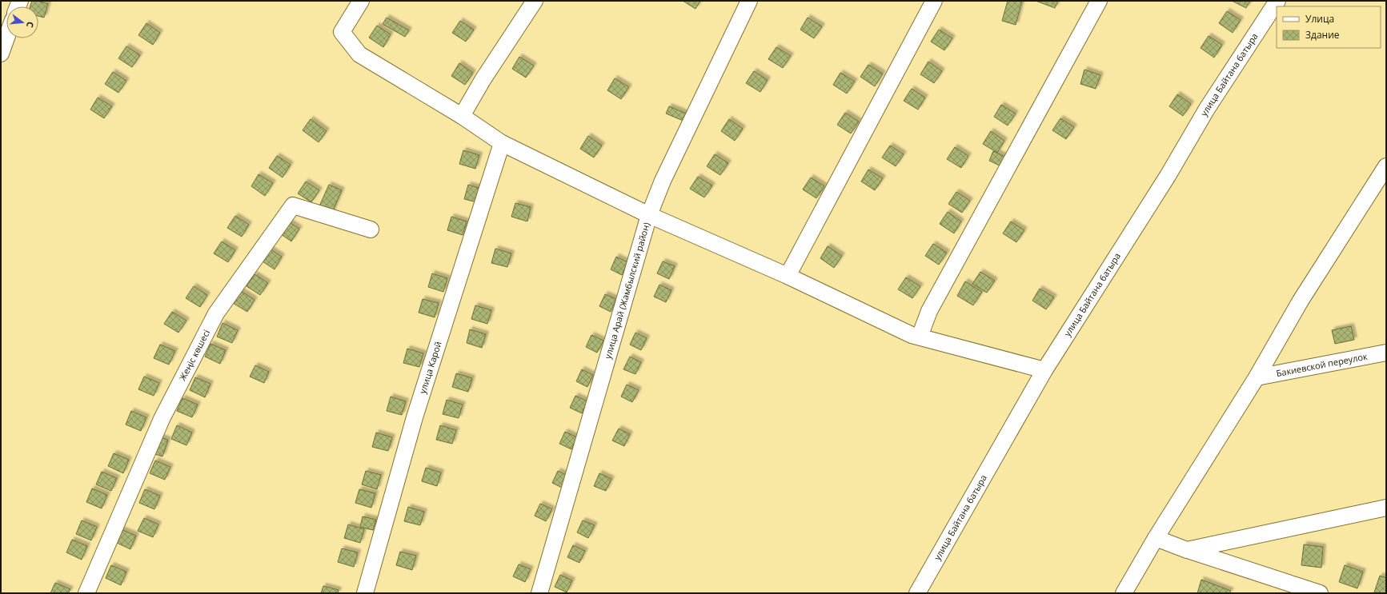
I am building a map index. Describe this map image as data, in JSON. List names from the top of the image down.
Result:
{
  "streets": {
    "street": [
      "улица Байтана батыра",
      "улица Арай (Жамбылский район)",
      "Жеңіс көшесі",
      "Бакиевской переулок",
      "улица Карой"
    ]
  },
  "legend": ["Улица", "Здание"],
  "north": "right"
}
